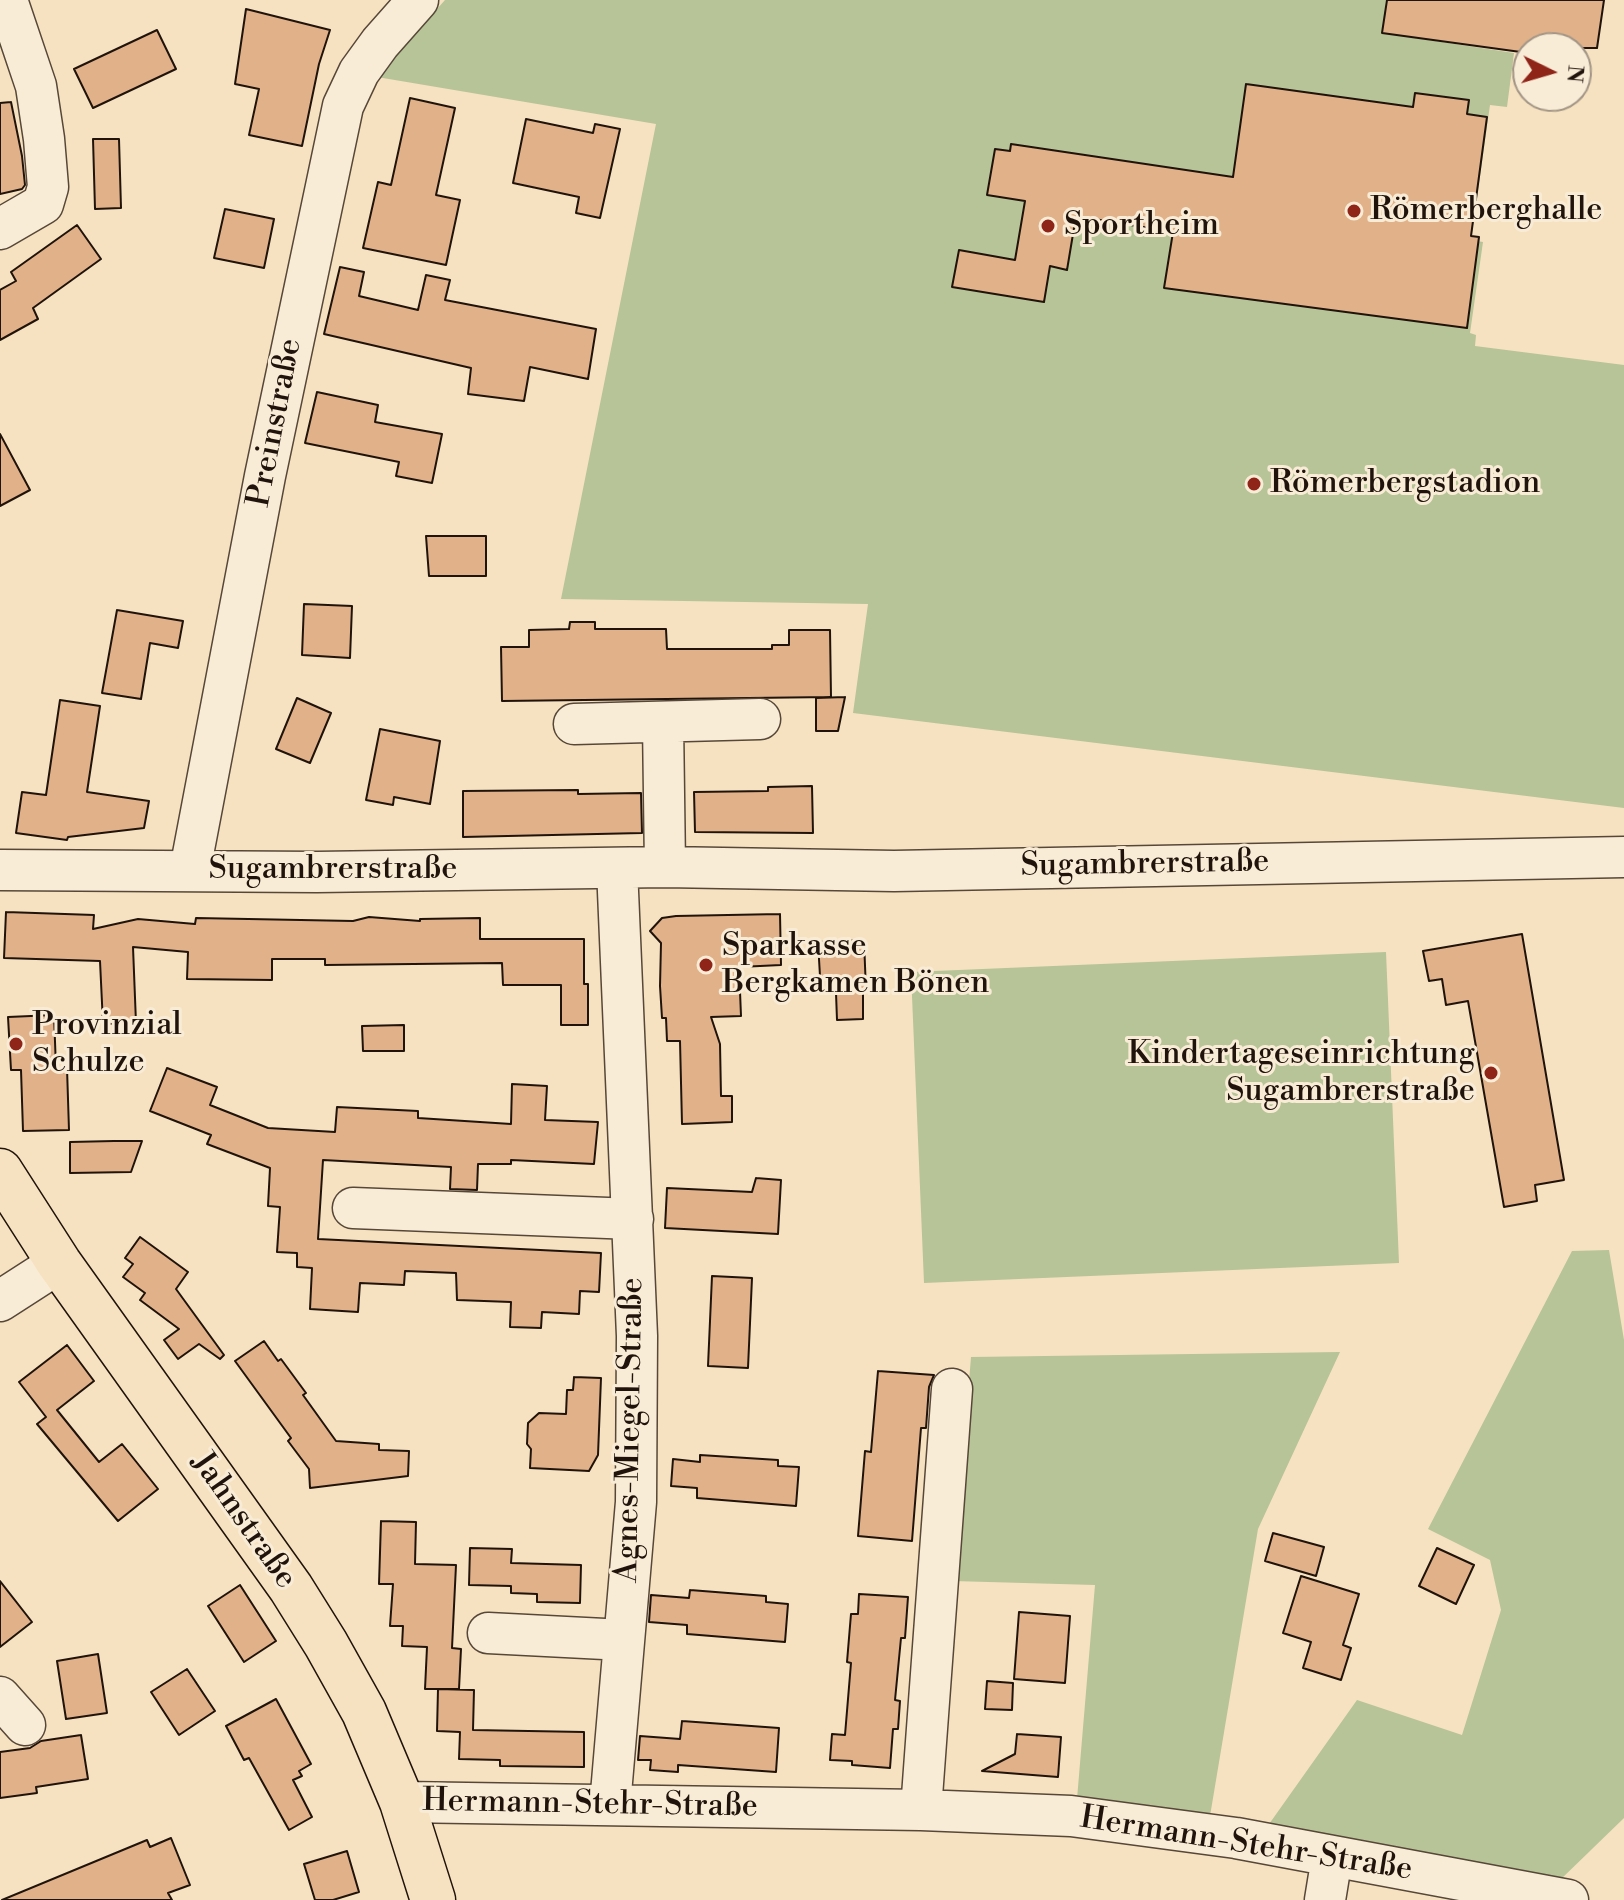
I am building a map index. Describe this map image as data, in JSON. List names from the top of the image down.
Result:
{
  "streets": {
    "main road": ["Jahnstraße"],
    "street": [
      "Preinstraße",
      "Sugambrerstraße",
      "Agnes-Miegel-Straße",
      "Hermann-Stehr-Straße"
    ]
  },
  "crossings": [
    ["Preinstraße", "Sugambrerstraße"],
    ["Sugambrerstraße", "Agnes-Miegel-Straße"],
    ["Agnes-Miegel-Straße", "Hermann-Stehr-Straße"],
    ["Jahnstraße", "Hermann-Stehr-Straße"]
  ],
  "places": [
    "Römerberghalle",
    "Sportheim",
    "Römerbergstadion",
    "Sparkasse Bergkamen Bönen",
    "Provinzial Schulze",
    "Kindertageseinrichtung Sugambrerstraße"
  ],
  "north": "right"
}
